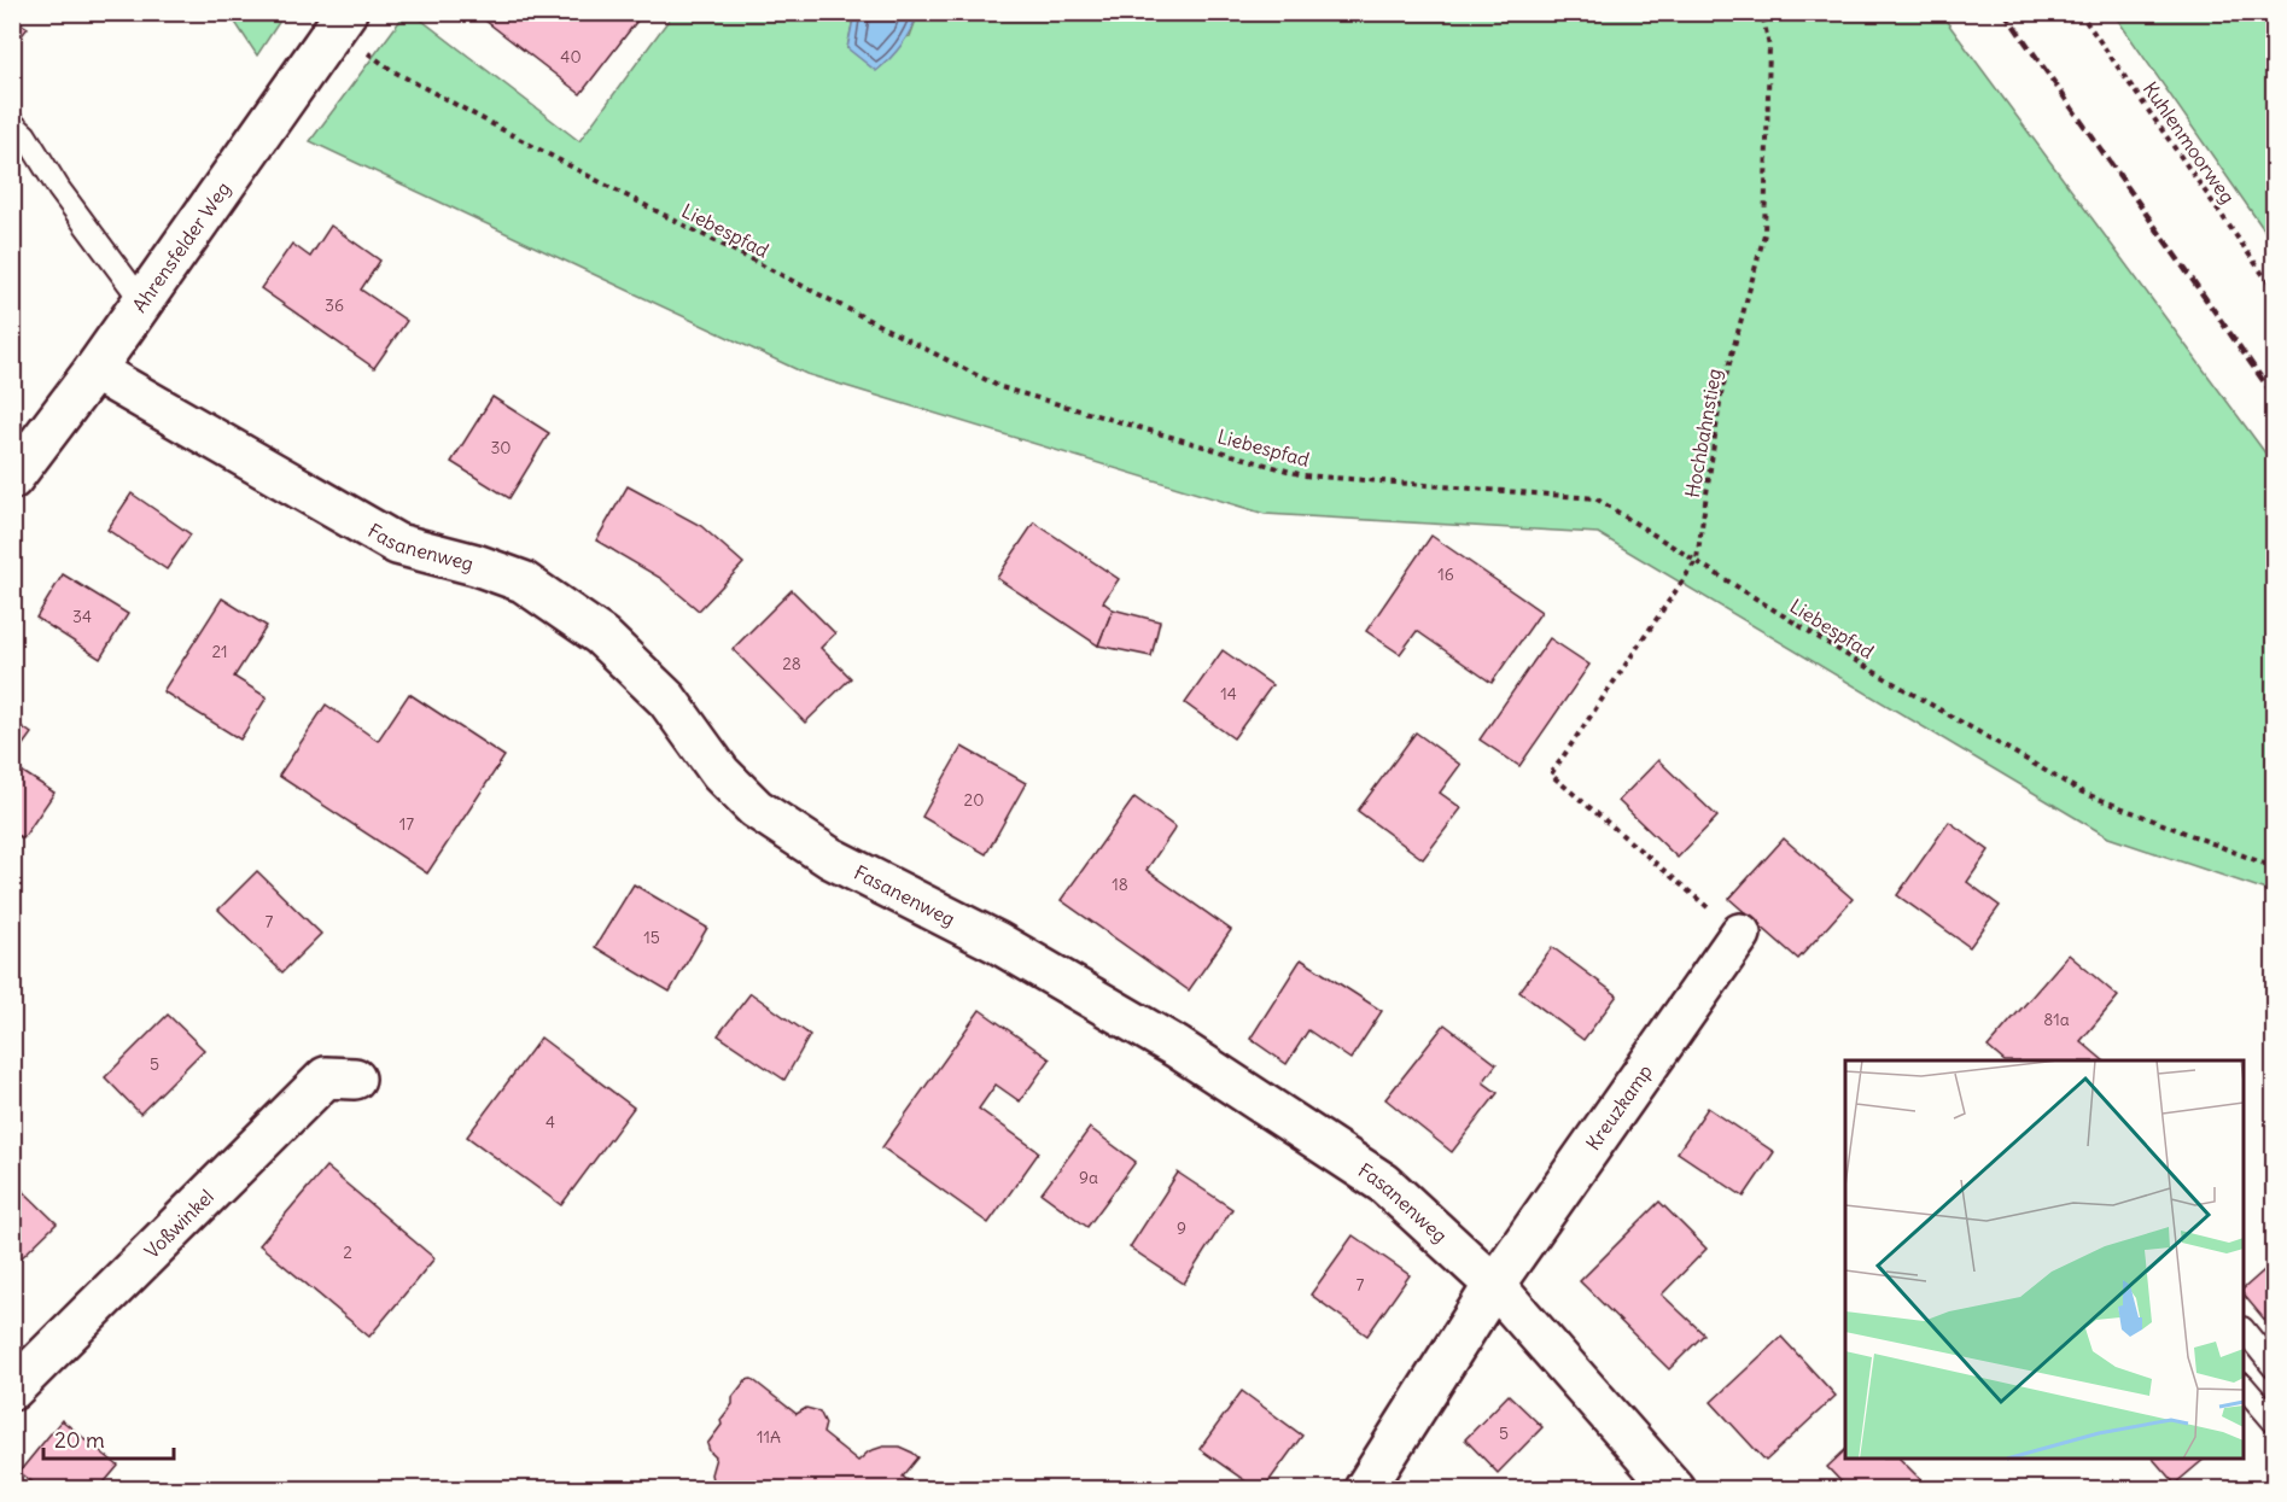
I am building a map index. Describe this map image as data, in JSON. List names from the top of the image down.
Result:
{
  "streets": {
    "street": [
      "Ahrensfelder Weg",
      "Fasanenweg",
      "Kreuzkamp",
      "Voßwinkel"
    ],
    "path": ["Kuhlenmoorweg", "Liebespfad", "Hochbahnstieg"]
  },
  "crossings": [
    ["Liebespfad", "Ahrensfelder Weg"],
    ["Liebespfad", "Hochbahnstieg"],
    ["Ahrensfelder Weg", "Fasanenweg"],
    ["Hochbahnstieg", "Kreuzkamp"],
    ["Fasanenweg", "Kreuzkamp"]
  ],
  "house_numbers": [
    "40",
    "36",
    "30",
    "16",
    "34",
    "21",
    "28",
    "14",
    "20",
    "17",
    "18",
    "7",
    "15",
    "81a",
    "5",
    "4",
    "9a",
    "9",
    "2",
    "7",
    "5",
    "11A"
  ],
  "scale_bar": "20 m"
}
